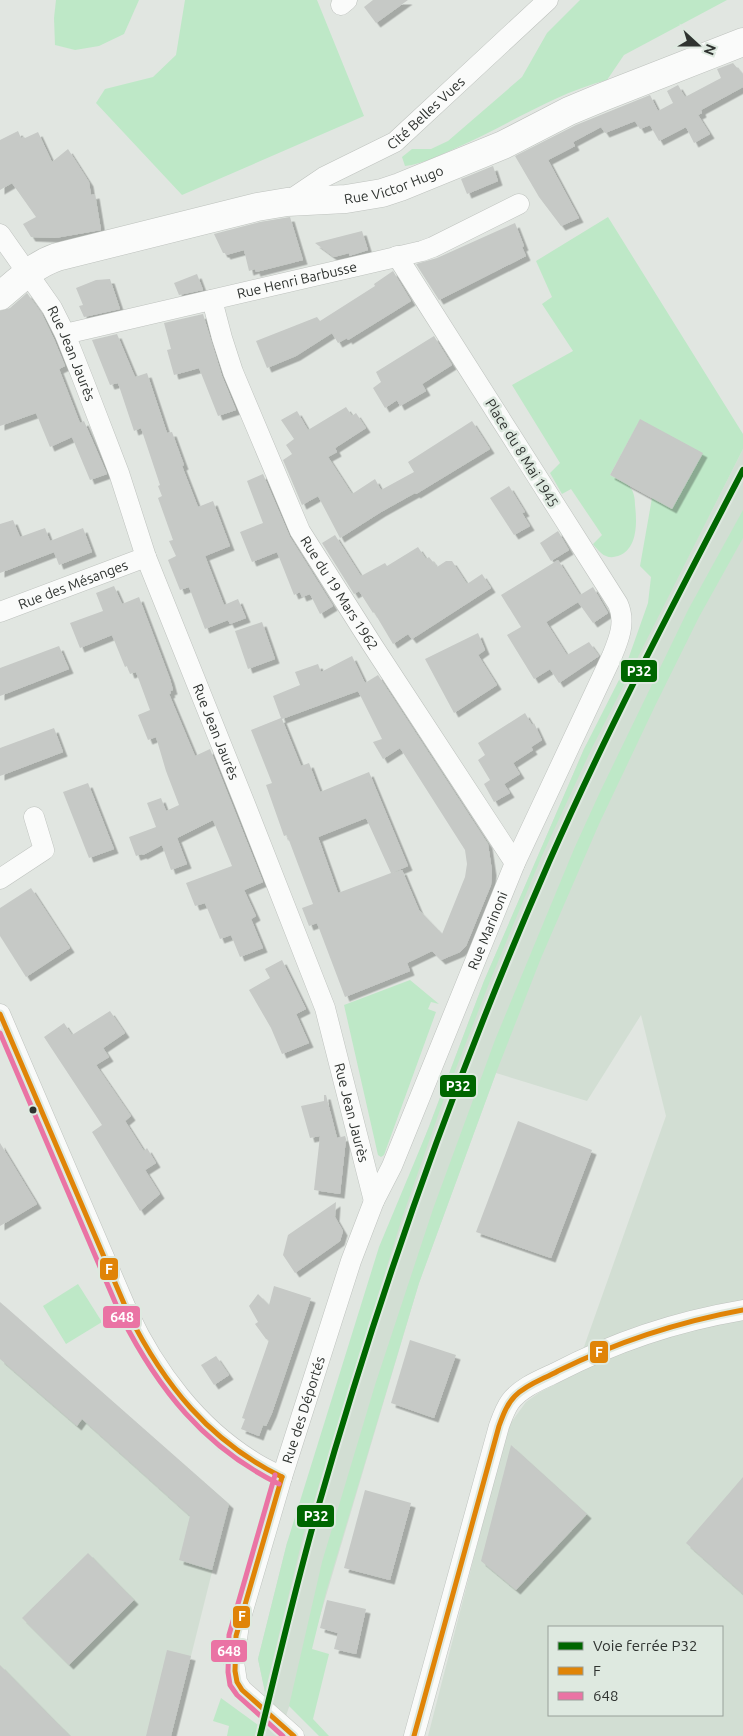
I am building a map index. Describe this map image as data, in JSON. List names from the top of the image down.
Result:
{
  "streets": {
    "street": [
      "Cité Belles Vues",
      "Rue Victor Hugo",
      "Rue Henri Barbusse",
      "Rue Jean Jaurès",
      "Place du 8 Mai 1945",
      "Rue des Mésanges",
      "Rue du 19 Mars 1962",
      "Rue Marinoni",
      "Rue des Déportés"
    ]
  },
  "crossings": [
    ["Cité Belles Vues", "Rue Victor Hugo"],
    ["Rue Victor Hugo", "Rue Jean Jaurès"],
    ["Rue Henri Barbusse", "Rue Jean Jaurès"],
    ["Rue Henri Barbusse", "Place du 8 Mai 1945"],
    ["Rue Henri Barbusse", "Rue du 19 Mars 1962"],
    ["Rue Jean Jaurès", "Rue des Mésanges"],
    ["Rue Jean Jaurès", "Rue Marinoni"],
    ["Rue Jean Jaurès", "Rue des Déportés"],
    ["Place du 8 Mai 1945", "Rue Marinoni"],
    ["Rue du 19 Mars 1962", "Rue Marinoni"],
    ["Rue Marinoni", "Rue des Déportés"]
  ],
  "lines": ["rail line P32", "transit line F", "transit line 648"],
  "legend": ["Voie ferrée P32", "F", "648"],
  "north": "right"
}
